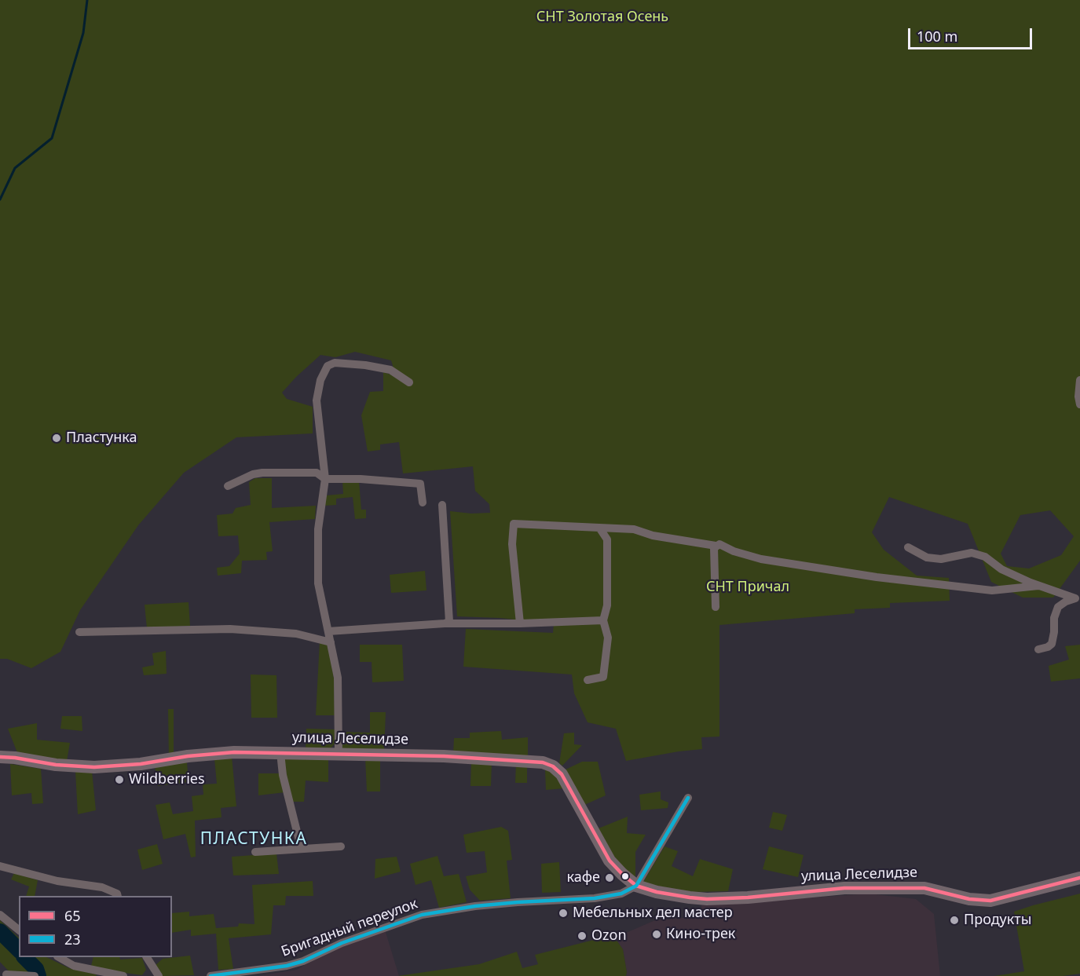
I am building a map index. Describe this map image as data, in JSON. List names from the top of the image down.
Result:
{
  "streets": {
    "street": ["улица Леселидзе", "Бригадный переулок"]
  },
  "crossings": [
    ["улица Леселидзе", "Бригадный переулок"]
  ],
  "districts": ["ПЛАСТУНКА"],
  "parks": ["СНТ Золотая Осень", "СНТ Причал"],
  "places": [
    "Пластунка",
    "Wildberries",
    "кафе",
    "Мебельных дел мастер",
    "Продукты",
    "Кино-трек",
    "Ozon"
  ],
  "lines": ["transit line 65", "transit line 23"],
  "legend": ["65", "23"],
  "scale_bar": "100 m"
}
